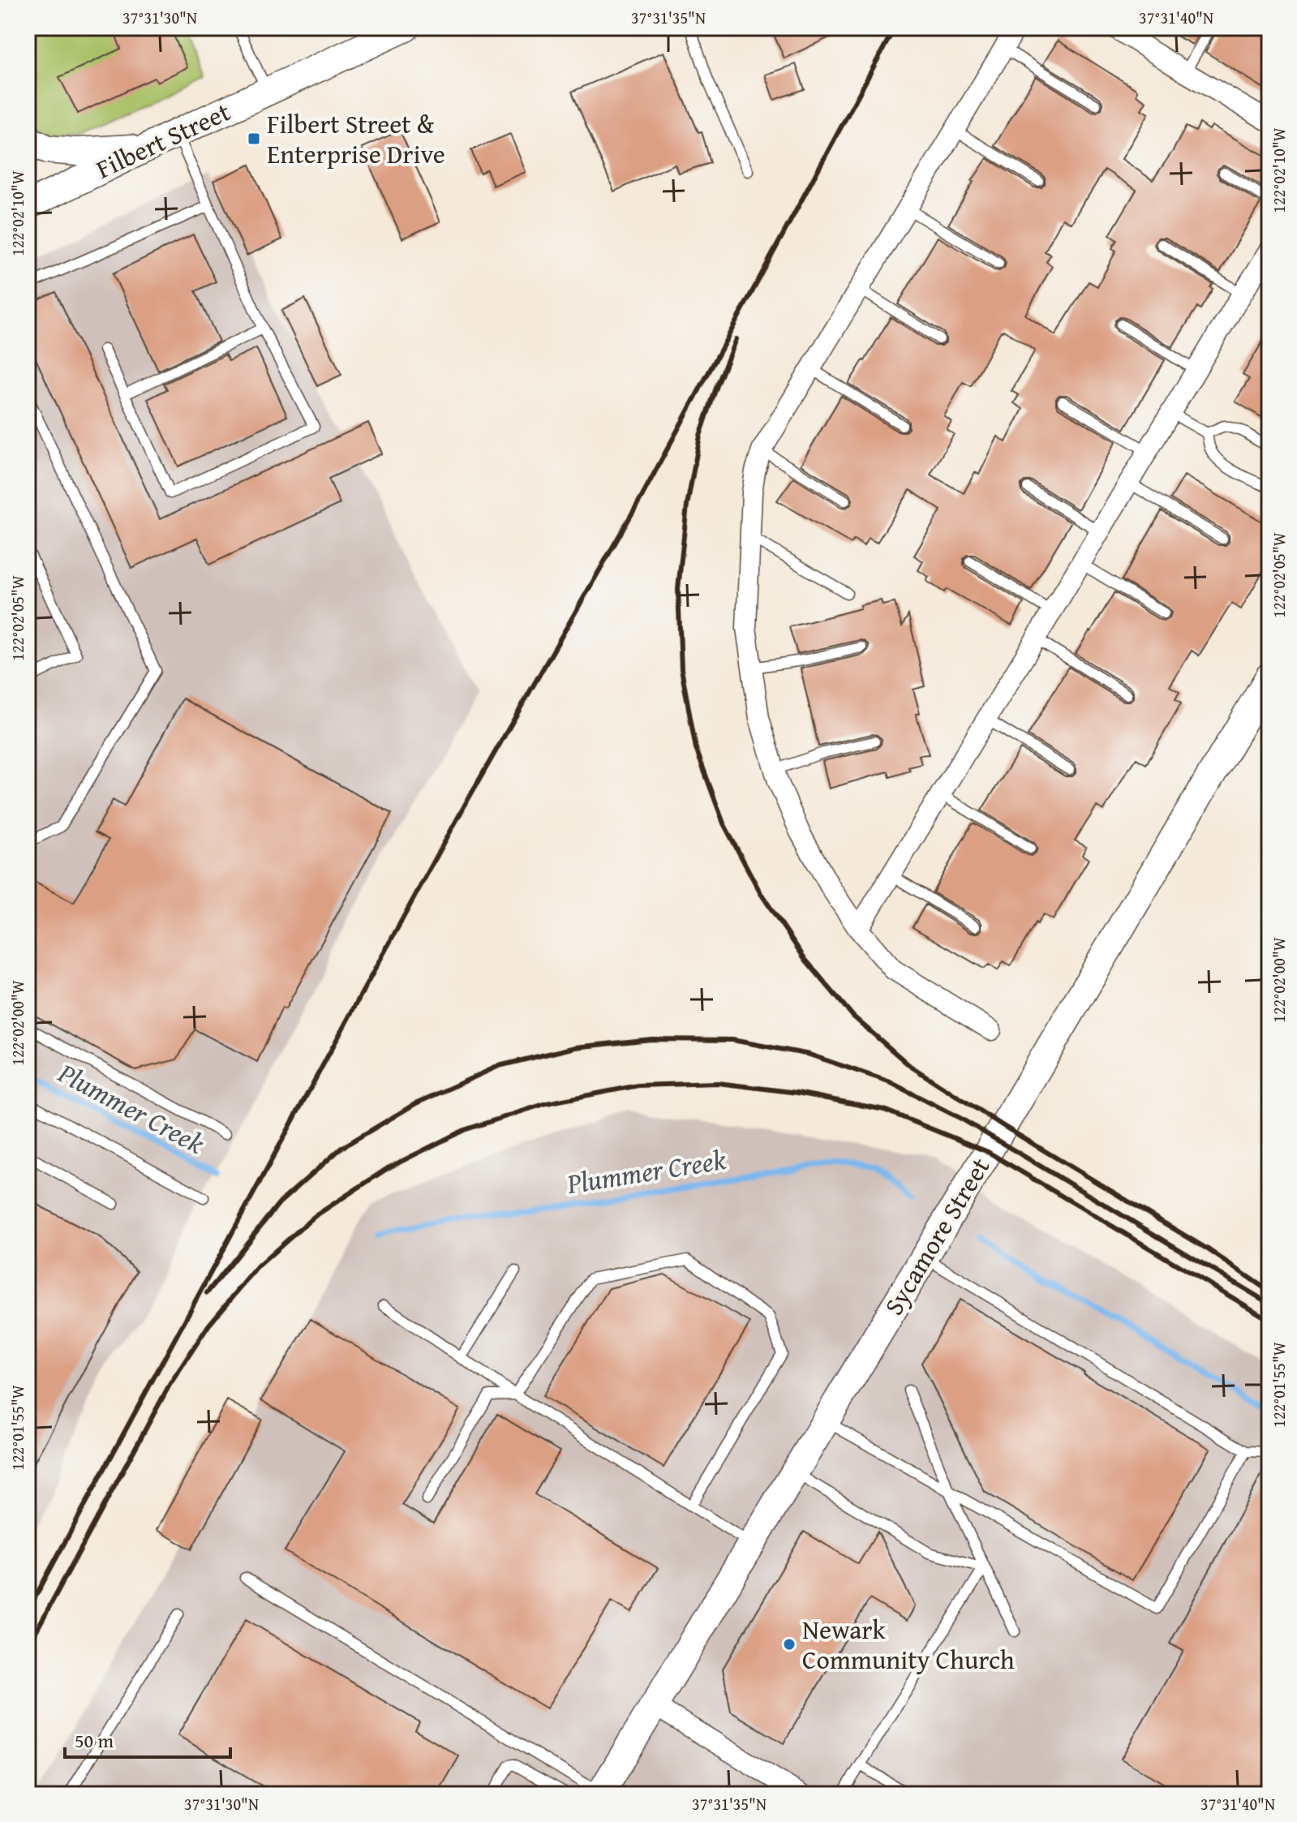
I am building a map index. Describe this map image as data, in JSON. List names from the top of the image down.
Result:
{
  "streets": {
    "street": ["Filbert Street", "Sycamore Street"]
  },
  "water": ["Plummer Creek"],
  "places": {
    "transit": ["Filbert Street & Enterprise Drive"],
    "other": ["Newark Community Church"]
  },
  "scale_bar": "50 m",
  "coordinates": [
    "37°31'30\"N",
    "37°31'35\"N",
    "37°31'40\"N",
    "122°02'10\"W",
    "122°02'05\"W",
    "122°02'00\"W",
    "122°01'55\"W"
  ]
}
